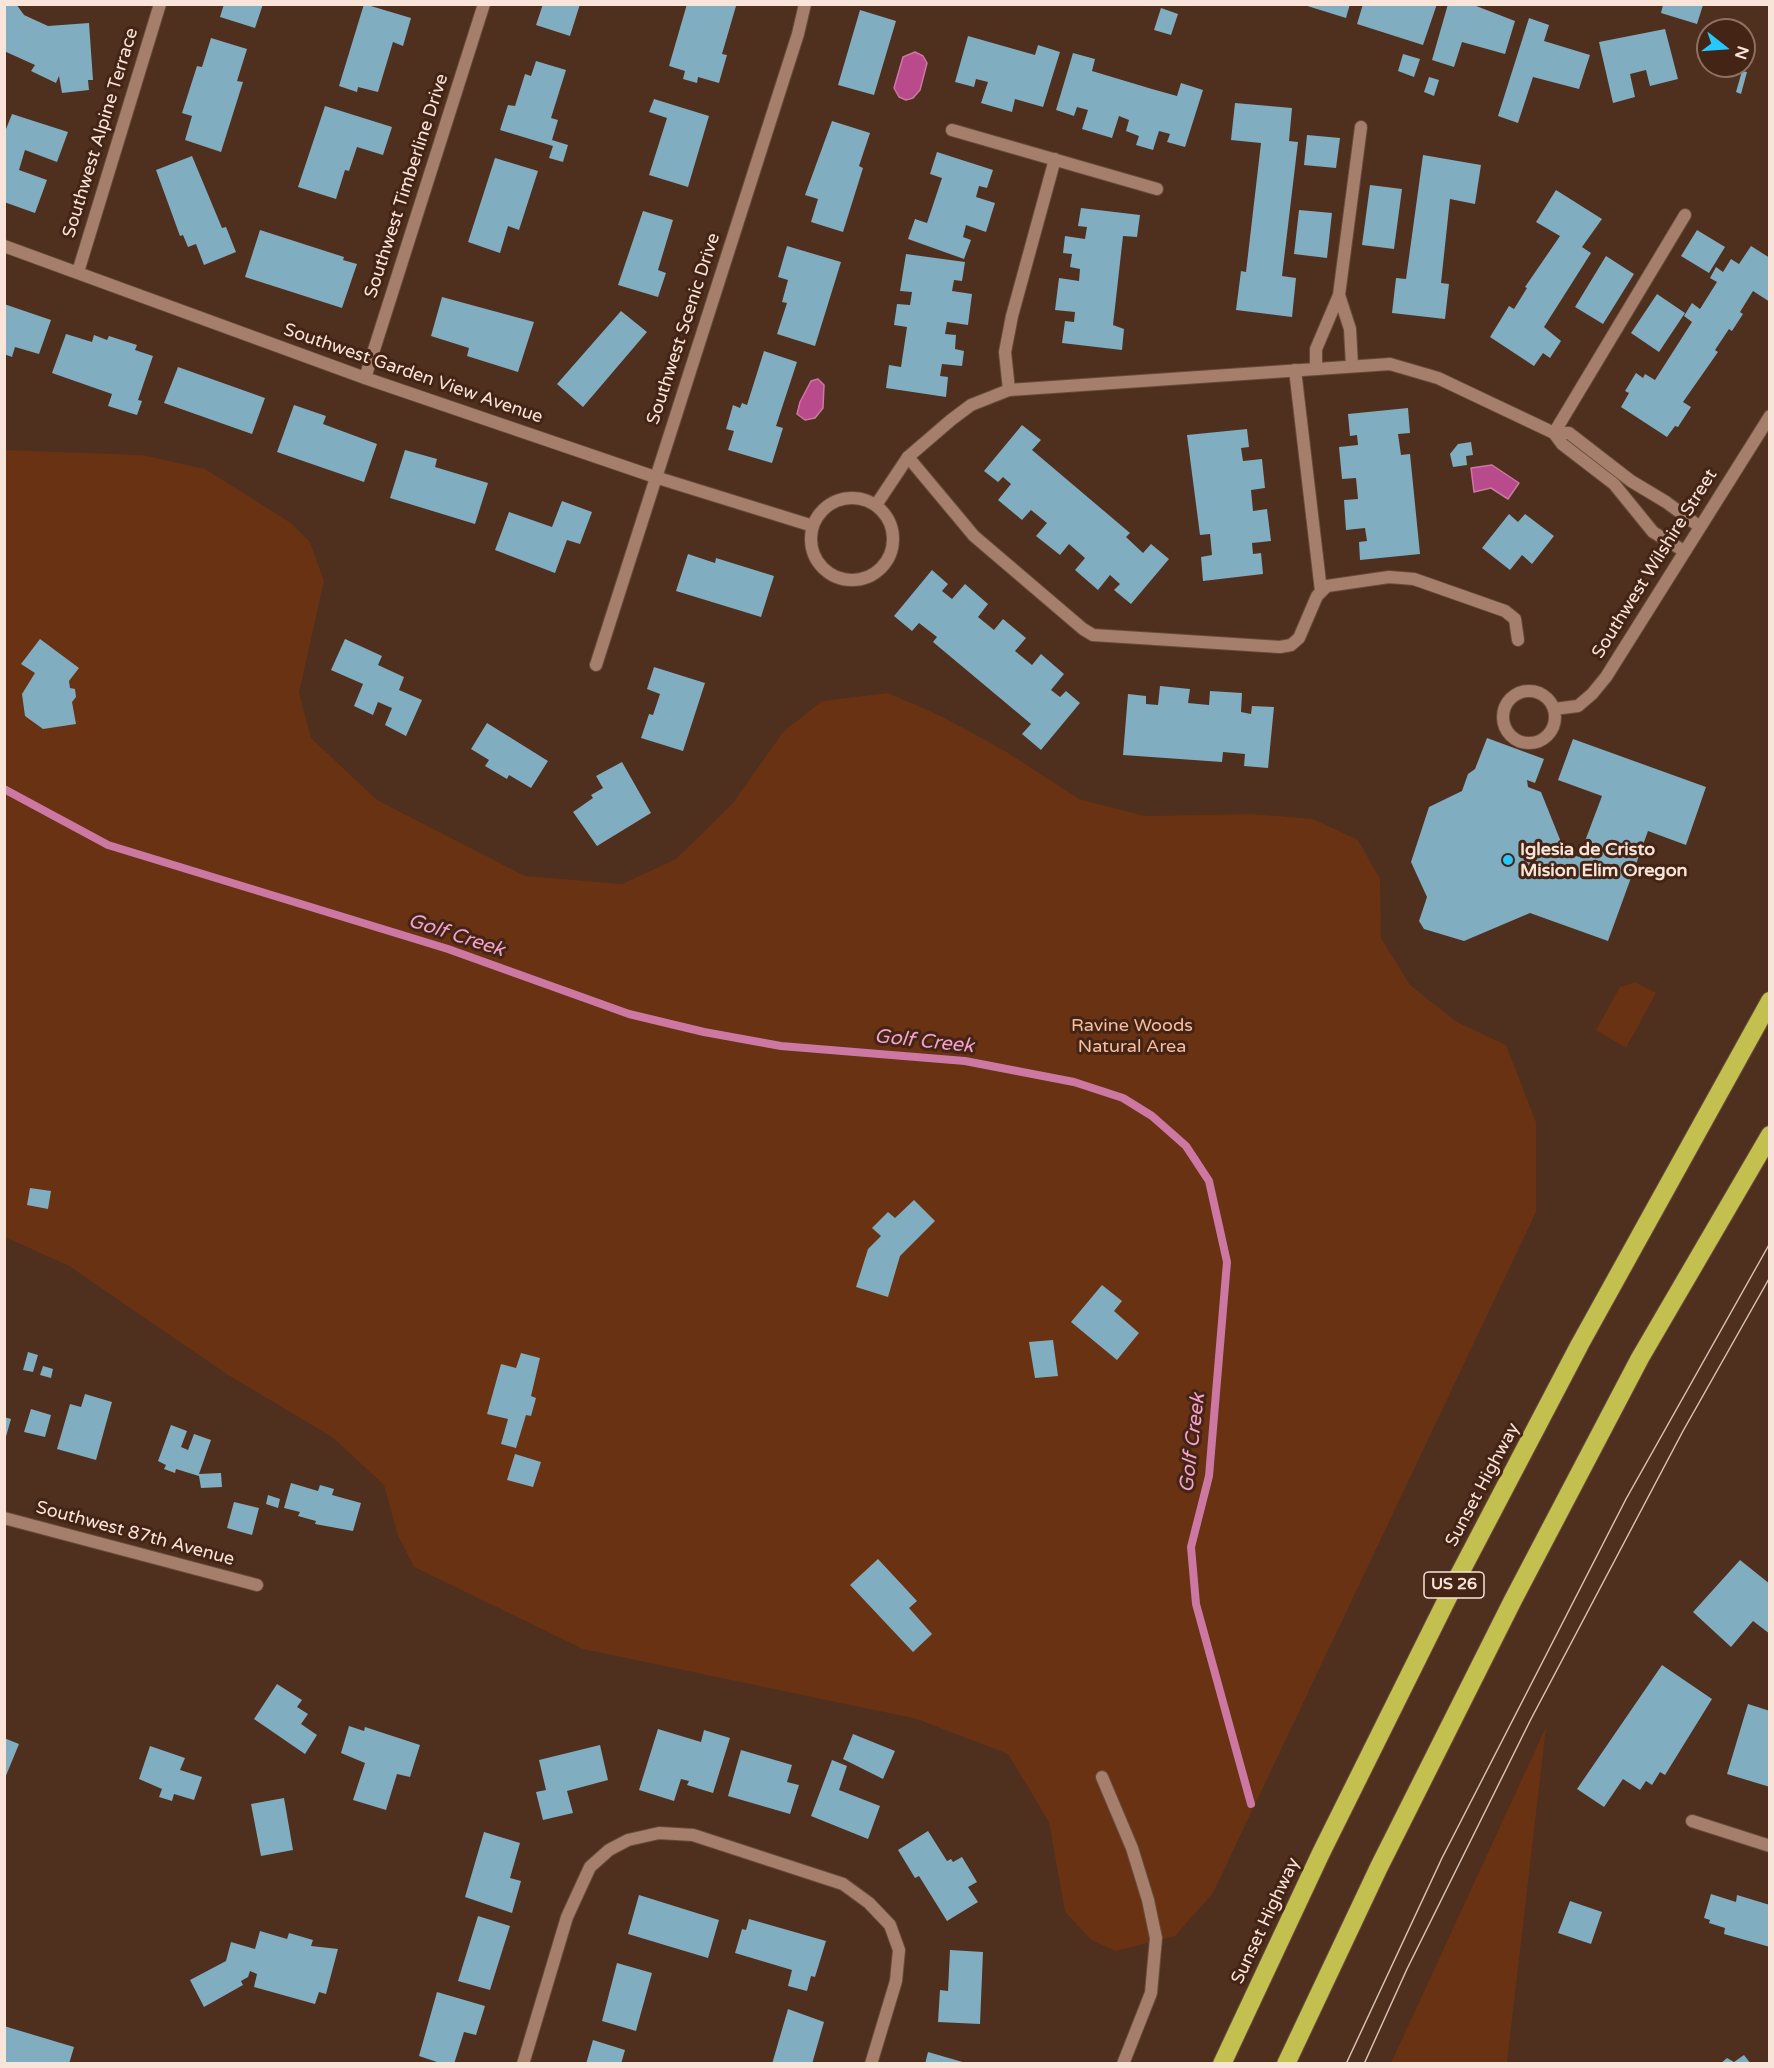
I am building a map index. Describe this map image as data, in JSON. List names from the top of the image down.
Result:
{
  "streets": {
    "highway": ["Sunset Highway", "US 26"],
    "street": [
      "Southwest Alpine Terrace",
      "Southwest Timberline Drive",
      "Southwest Scenic Drive",
      "Southwest Garden View Avenue",
      "Southwest Wilshire Street",
      "Southwest 87th Avenue"
    ]
  },
  "crossings": [
    ["Southwest Alpine Terrace", "Southwest Garden View Avenue"],
    ["Southwest Timberline Drive", "Southwest Garden View Avenue"],
    ["Southwest Scenic Drive", "Southwest Garden View Avenue"]
  ],
  "water": ["Golf Creek"],
  "parks": ["Ravine Woods Natural Area"],
  "places": ["Iglesia de Cristo Mision Elim Oregon"],
  "north": "right"
}
